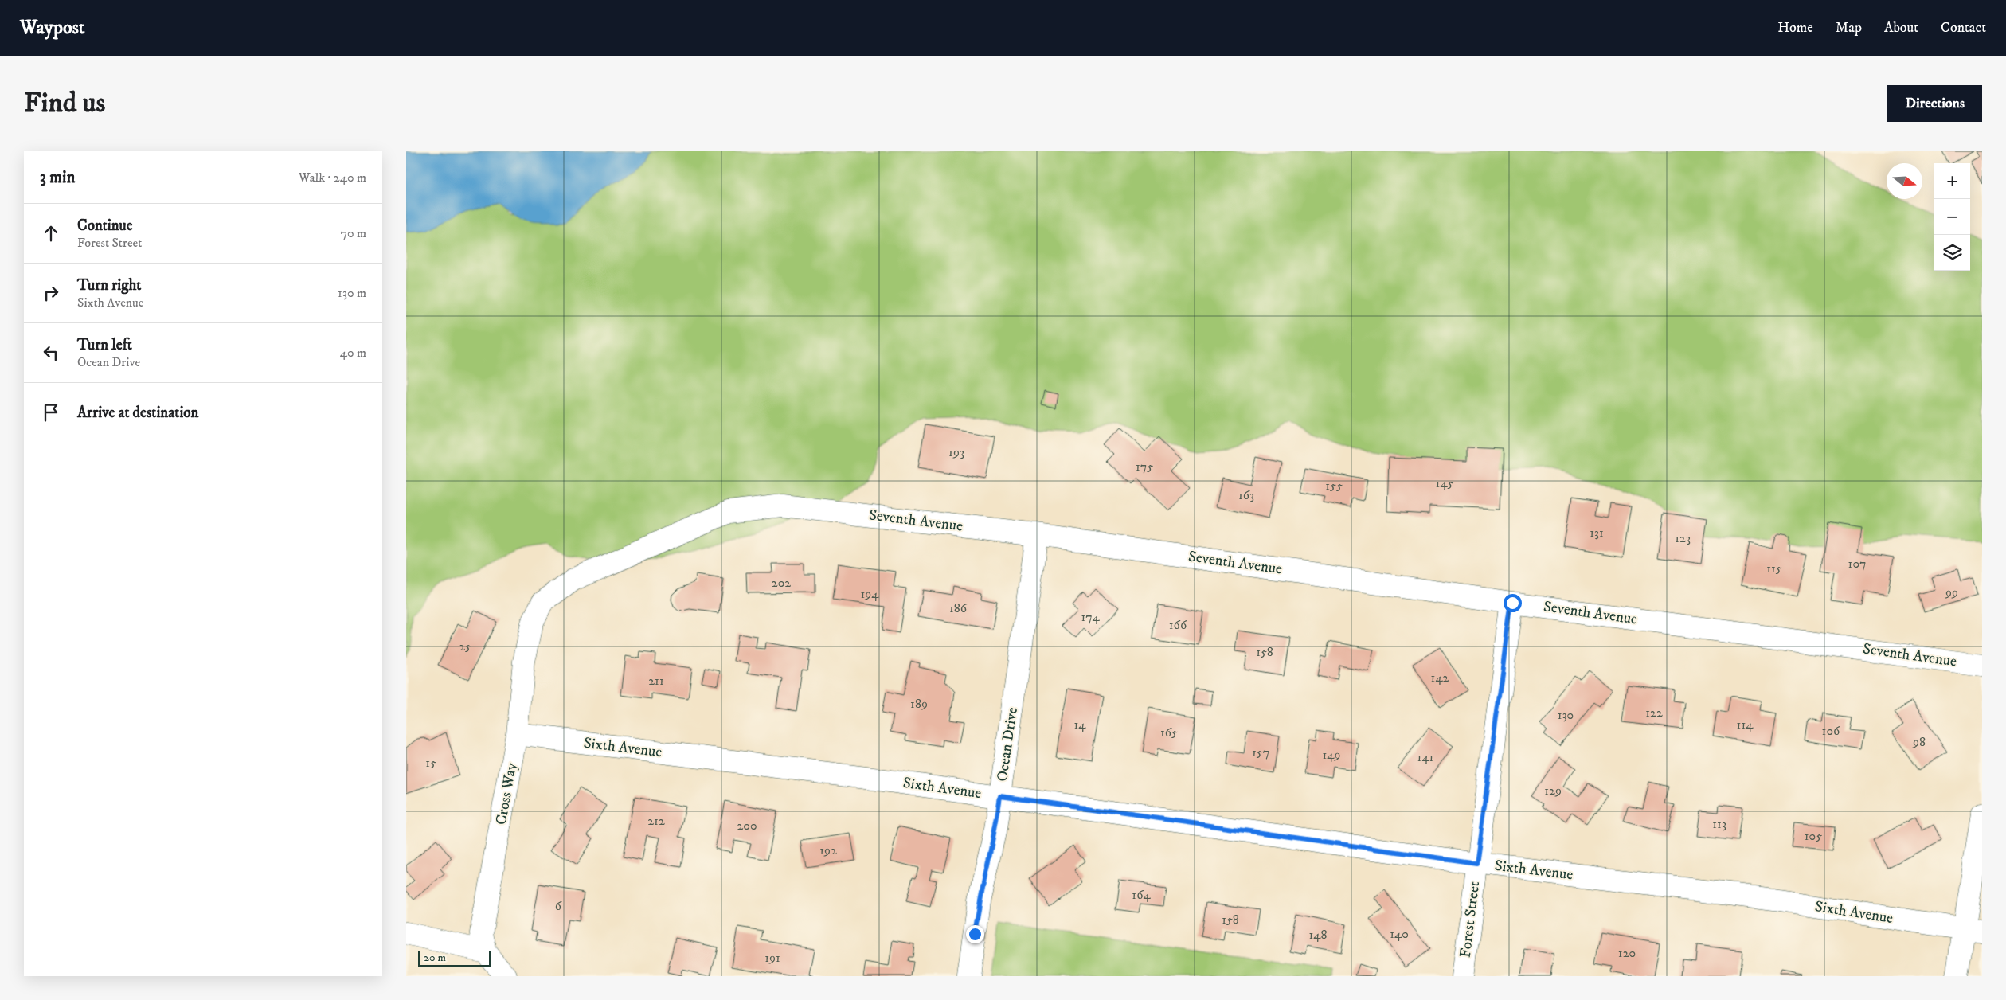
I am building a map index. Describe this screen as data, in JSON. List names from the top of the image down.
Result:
{
  "streets": {
    "street": [
      "Seventh Avenue",
      "Ocean Drive",
      "Sixth Avenue",
      "Cross Way",
      "Forest Street"
    ]
  },
  "crossings": [
    ["Seventh Avenue", "Ocean Drive"],
    ["Seventh Avenue", "Cross Way"],
    ["Seventh Avenue", "Forest Street"],
    ["Ocean Drive", "Sixth Avenue"],
    ["Sixth Avenue", "Cross Way"],
    ["Sixth Avenue", "Forest Street"]
  ],
  "house_numbers": [
    "193",
    "175",
    "145",
    "155",
    "163",
    "131",
    "123",
    "107",
    "115",
    "202",
    "99",
    "194",
    "186",
    "174",
    "166",
    "25",
    "158",
    "142",
    "211",
    "189",
    "122",
    "130",
    "14",
    "114",
    "106",
    "165",
    "98",
    "157",
    "149",
    "141",
    "15",
    "129",
    "212",
    "113",
    "200",
    "105",
    "192",
    "164",
    "6",
    "158",
    "140",
    "148",
    "120",
    "191"
  ],
  "scale_bar": "20 m",
  "north": "right",
  "page": {
    "header": "Waypost",
    "nav": [
      "Home",
      "Map",
      "About",
      "Contact"
    ],
    "buttons": "Directions",
    "title": "Find us",
    "heading": ["3 min", "Walk · 240 m"],
    "map_buttons": ["+", "−"],
    "list": [
      ["Continue", "Forest Street", "70 m"],
      ["Turn right", "Sixth Avenue", "130 m"],
      ["Turn left", "Ocean Drive", "40 m"],
      "Arrive at destination"
    ],
    "scale": "20 m"
  }
}
